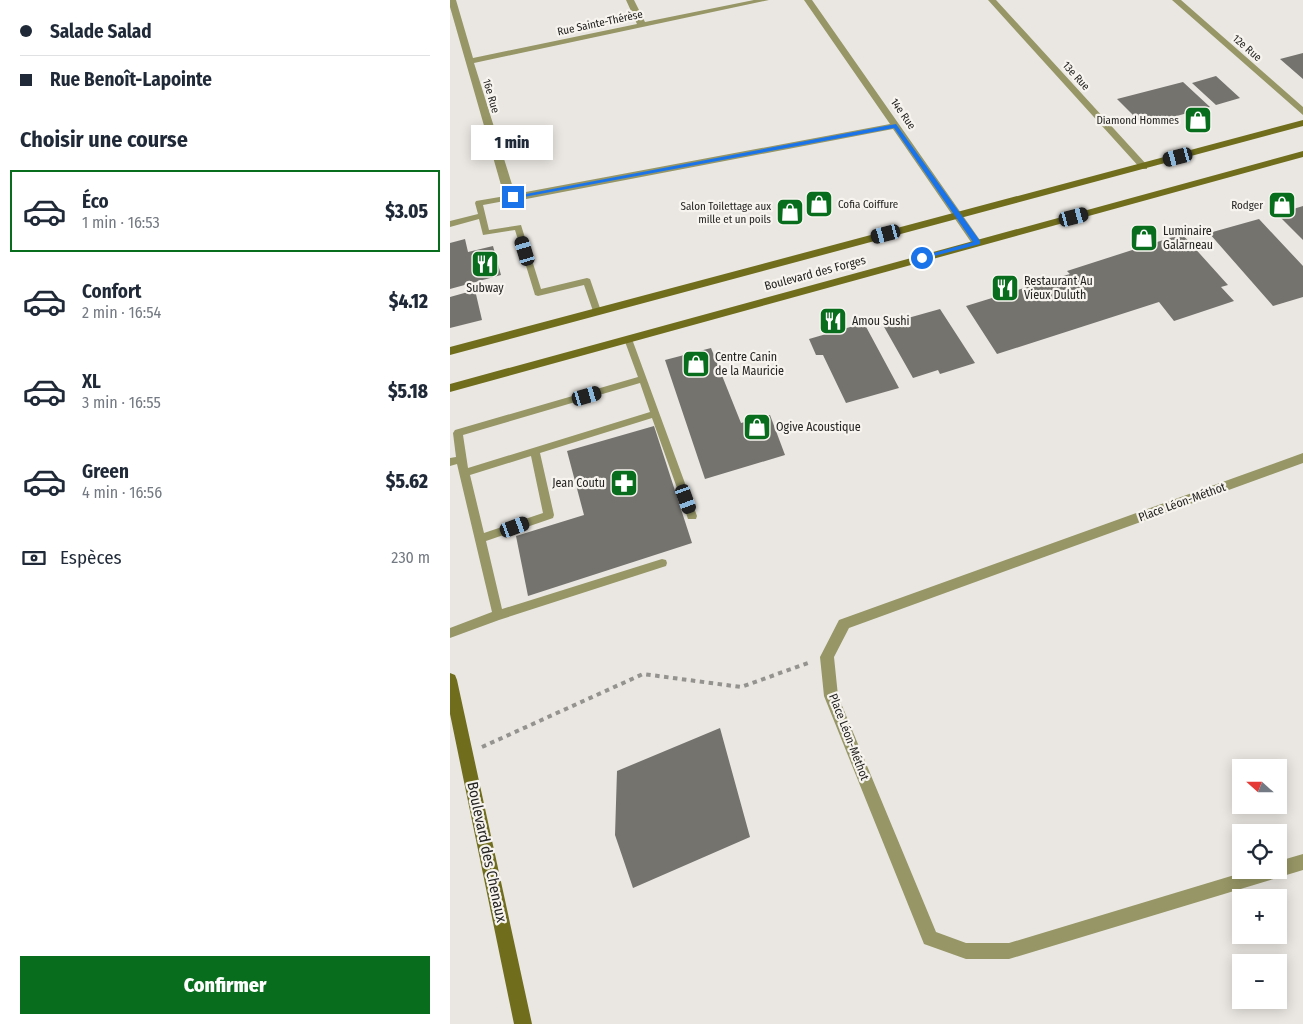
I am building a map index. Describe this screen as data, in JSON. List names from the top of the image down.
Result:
{
  "streets": {
    "main road": ["Boulevard des Forges", "Boulevard des Chenaux"],
    "street": [
      "Rue Sainte-Thérèse",
      "12e Rue",
      "13e Rue",
      "16e Rue",
      "14e Rue",
      "Place Léon-Méthot"
    ]
  },
  "crossings": [
    ["Rue Sainte-Thérèse", "16e Rue"],
    ["13e Rue", "Boulevard des Forges"],
    ["14e Rue", "Boulevard des Forges"]
  ],
  "places": {
    "shop": [
      "Diamond Hommes",
      "Cofia Coiffure",
      "Rodger",
      "Salon Toilettage aux mille et un poils",
      "Luminaire Galarneau",
      "Centre Canin de la Mauricie",
      "Ogive Acoustique"
    ],
    "restaurant": ["Subway", "Restaurant Au Vieux Duluth", "Amou Sushi"],
    "pharmacy": ["Jean Coutu"]
  },
  "north": "left",
  "page": {
    "banner": ["Salade Salad", "Rue Benoît-Lapointe"],
    "heading": "Choisir une course",
    "bubble": "1 min",
    "list": [
      {
        "name": "Éco",
        "note": "1 min · 16:53",
        "value": "$3.05"
      },
      {
        "name": "Confort",
        "note": "2 min · 16:54",
        "value": "$4.12"
      },
      {
        "name": "XL",
        "note": "3 min · 16:55",
        "value": "$5.18"
      },
      {
        "name": "Green",
        "note": "4 min · 16:56",
        "value": "$5.62"
      }
    ],
    "pay": ["Espèces", "230 m"],
    "map_buttons": ["+", "−"],
    "buttons": "Confirmer"
  }
}
